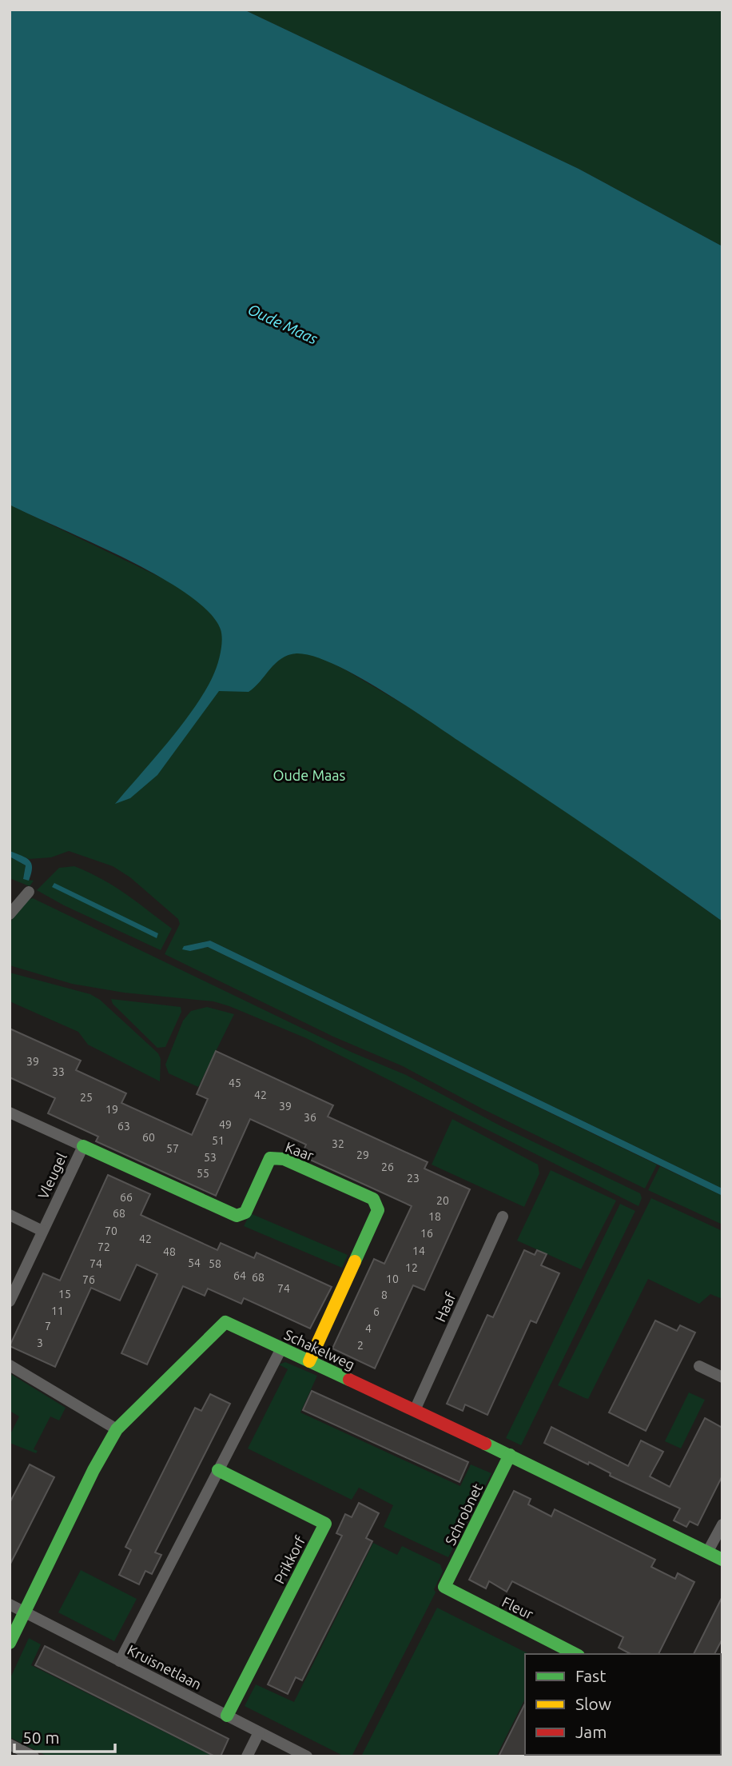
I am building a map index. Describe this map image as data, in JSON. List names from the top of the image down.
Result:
{
  "streets": {
    "street": [
      "Kaar",
      "Vleugel",
      "Haaf",
      "Schakelweg",
      "Schrobnet",
      "Prikkorf",
      "Fleur",
      "Kruisnetlaan"
    ]
  },
  "crossings": [
    ["Kaar", "Vleugel"],
    ["Kaar", "Schakelweg"],
    ["Haaf", "Schakelweg"],
    ["Schakelweg", "Schrobnet"],
    ["Schakelweg", "Kruisnetlaan"],
    ["Schrobnet", "Fleur"],
    ["Prikkorf", "Kruisnetlaan"]
  ],
  "water": ["Oude Maas"],
  "parks": ["Oude Maas"],
  "house_numbers": [
    "39",
    "33",
    "45",
    "42",
    "25",
    "39",
    "19",
    "36",
    "49",
    "63",
    "60",
    "51",
    "32",
    "57",
    "29",
    "53",
    "26",
    "55",
    "23",
    "66",
    "20",
    "68",
    "18",
    "70",
    "16",
    "42",
    "72",
    "14",
    "48",
    "54",
    "74",
    "58",
    "12",
    "64",
    "68",
    "10",
    "76",
    "74",
    "15",
    "8",
    "11",
    "6",
    "7",
    "4",
    "3",
    "2"
  ],
  "legend": ["Fast", "Slow", "Jam"],
  "scale_bar": "50 m"
}
